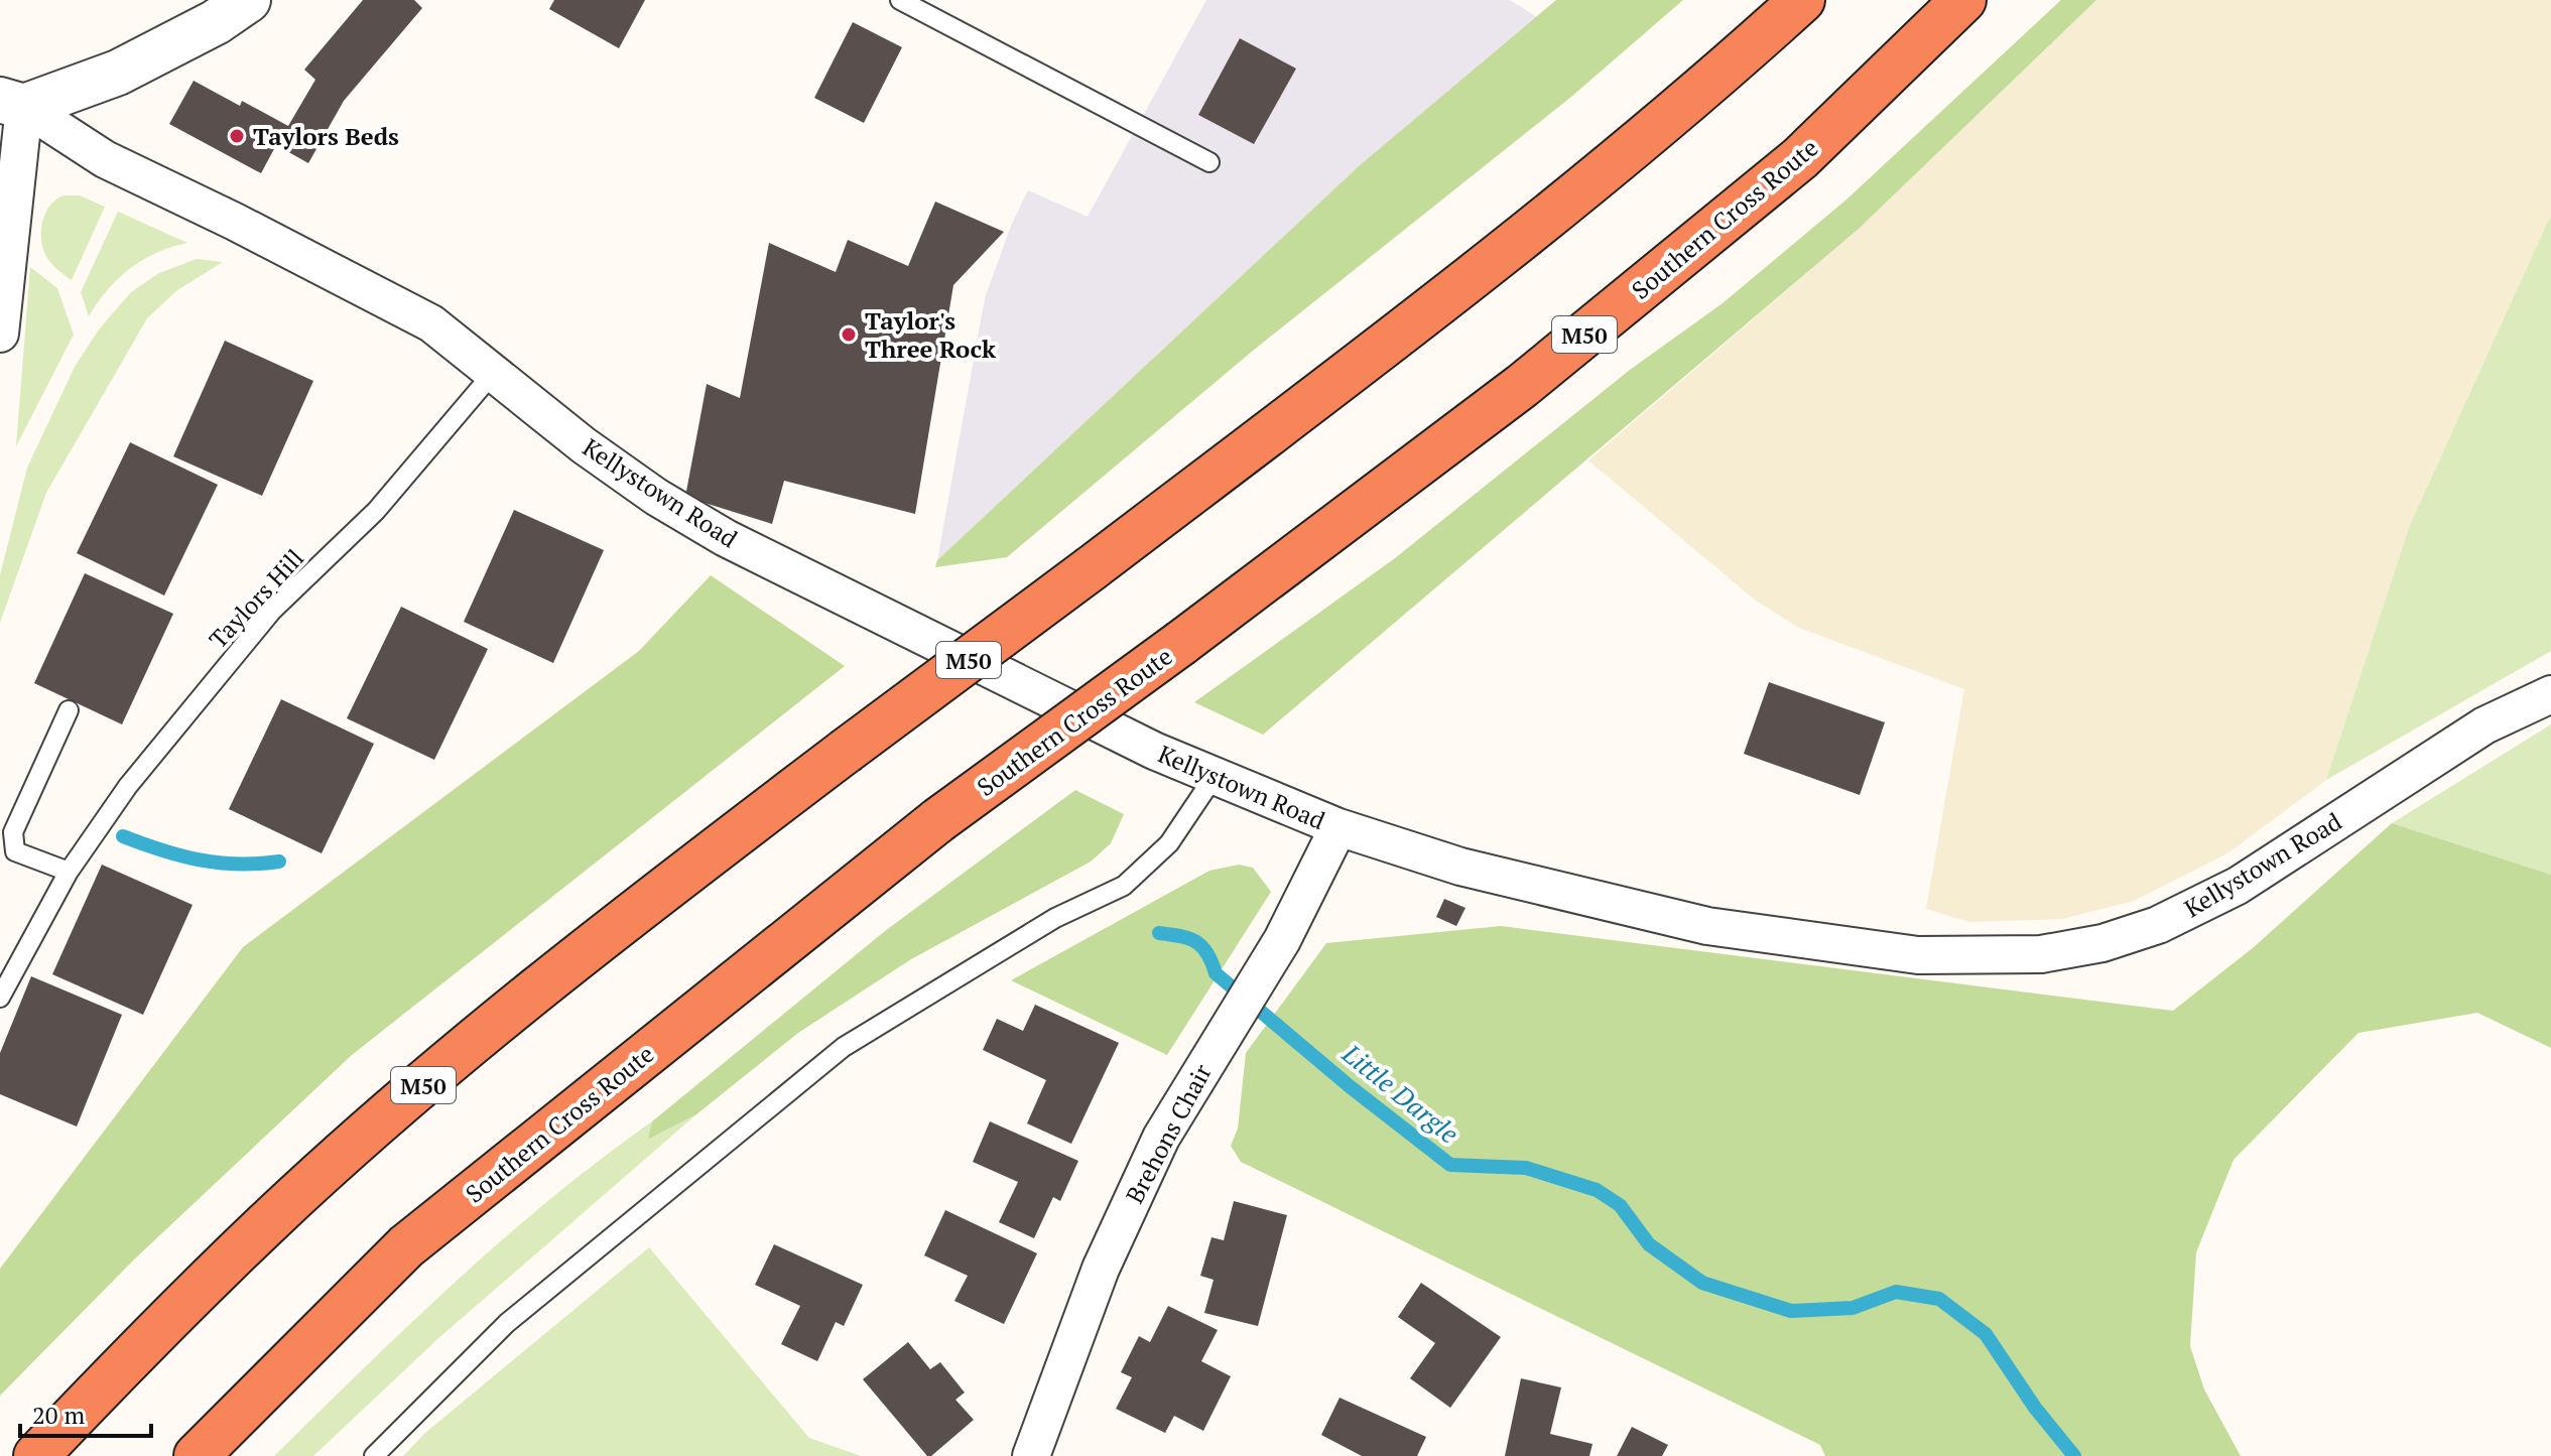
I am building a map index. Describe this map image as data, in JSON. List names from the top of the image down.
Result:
{
  "streets": {
    "highway": ["Southern Cross Route", "M50"],
    "street": ["Kellystown Road", "Brehons Chair"],
    "lane": ["Taylors Hill"]
  },
  "crossings": [
    ["Kellystown Road", "Taylors Hill"],
    ["Kellystown Road", "Brehons Chair"]
  ],
  "water": ["Little Dargle"],
  "places": ["Taylors Beds", "Taylor's Three Rock"],
  "scale_bar": "20 m"
}
